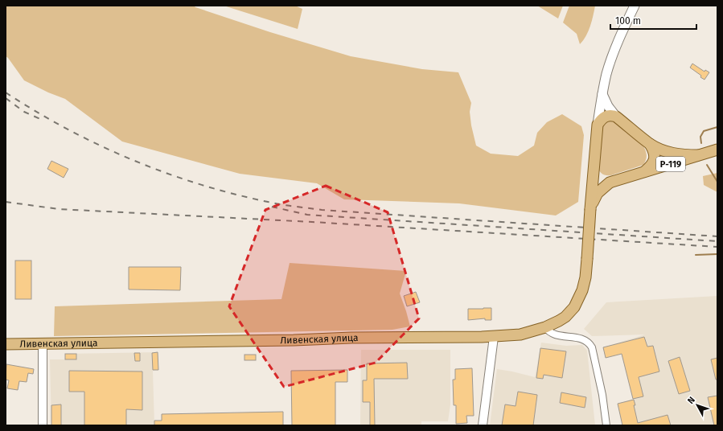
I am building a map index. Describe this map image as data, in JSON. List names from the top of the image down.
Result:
{
  "streets": {
    "main road": ["Р-119", "Ливенская улица"]
  },
  "crossings": [
    ["Р-119", "Ливенская улица"]
  ],
  "scale_bar": "100 m",
  "north": "top left"
}
